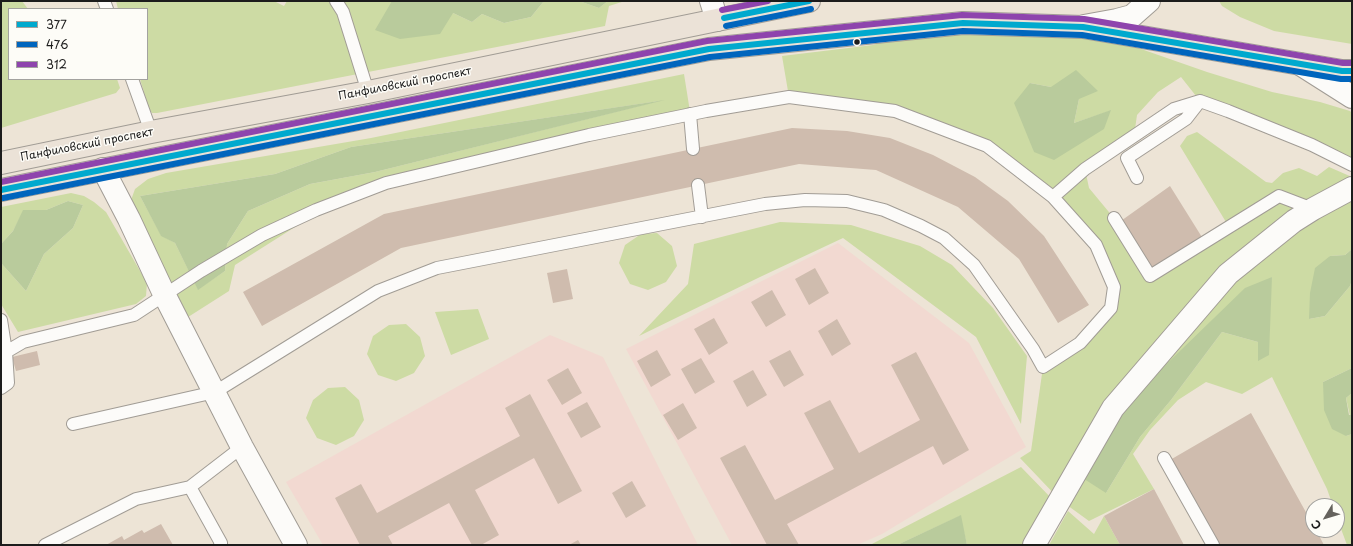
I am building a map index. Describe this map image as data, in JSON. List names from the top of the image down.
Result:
{
  "streets": {
    "main road": ["Панфиловский проспект"]
  },
  "lines": ["transit line 377", "transit line 312", "transit line 476"],
  "legend": ["377", "476", "312"],
  "north": "bottom left"
}
